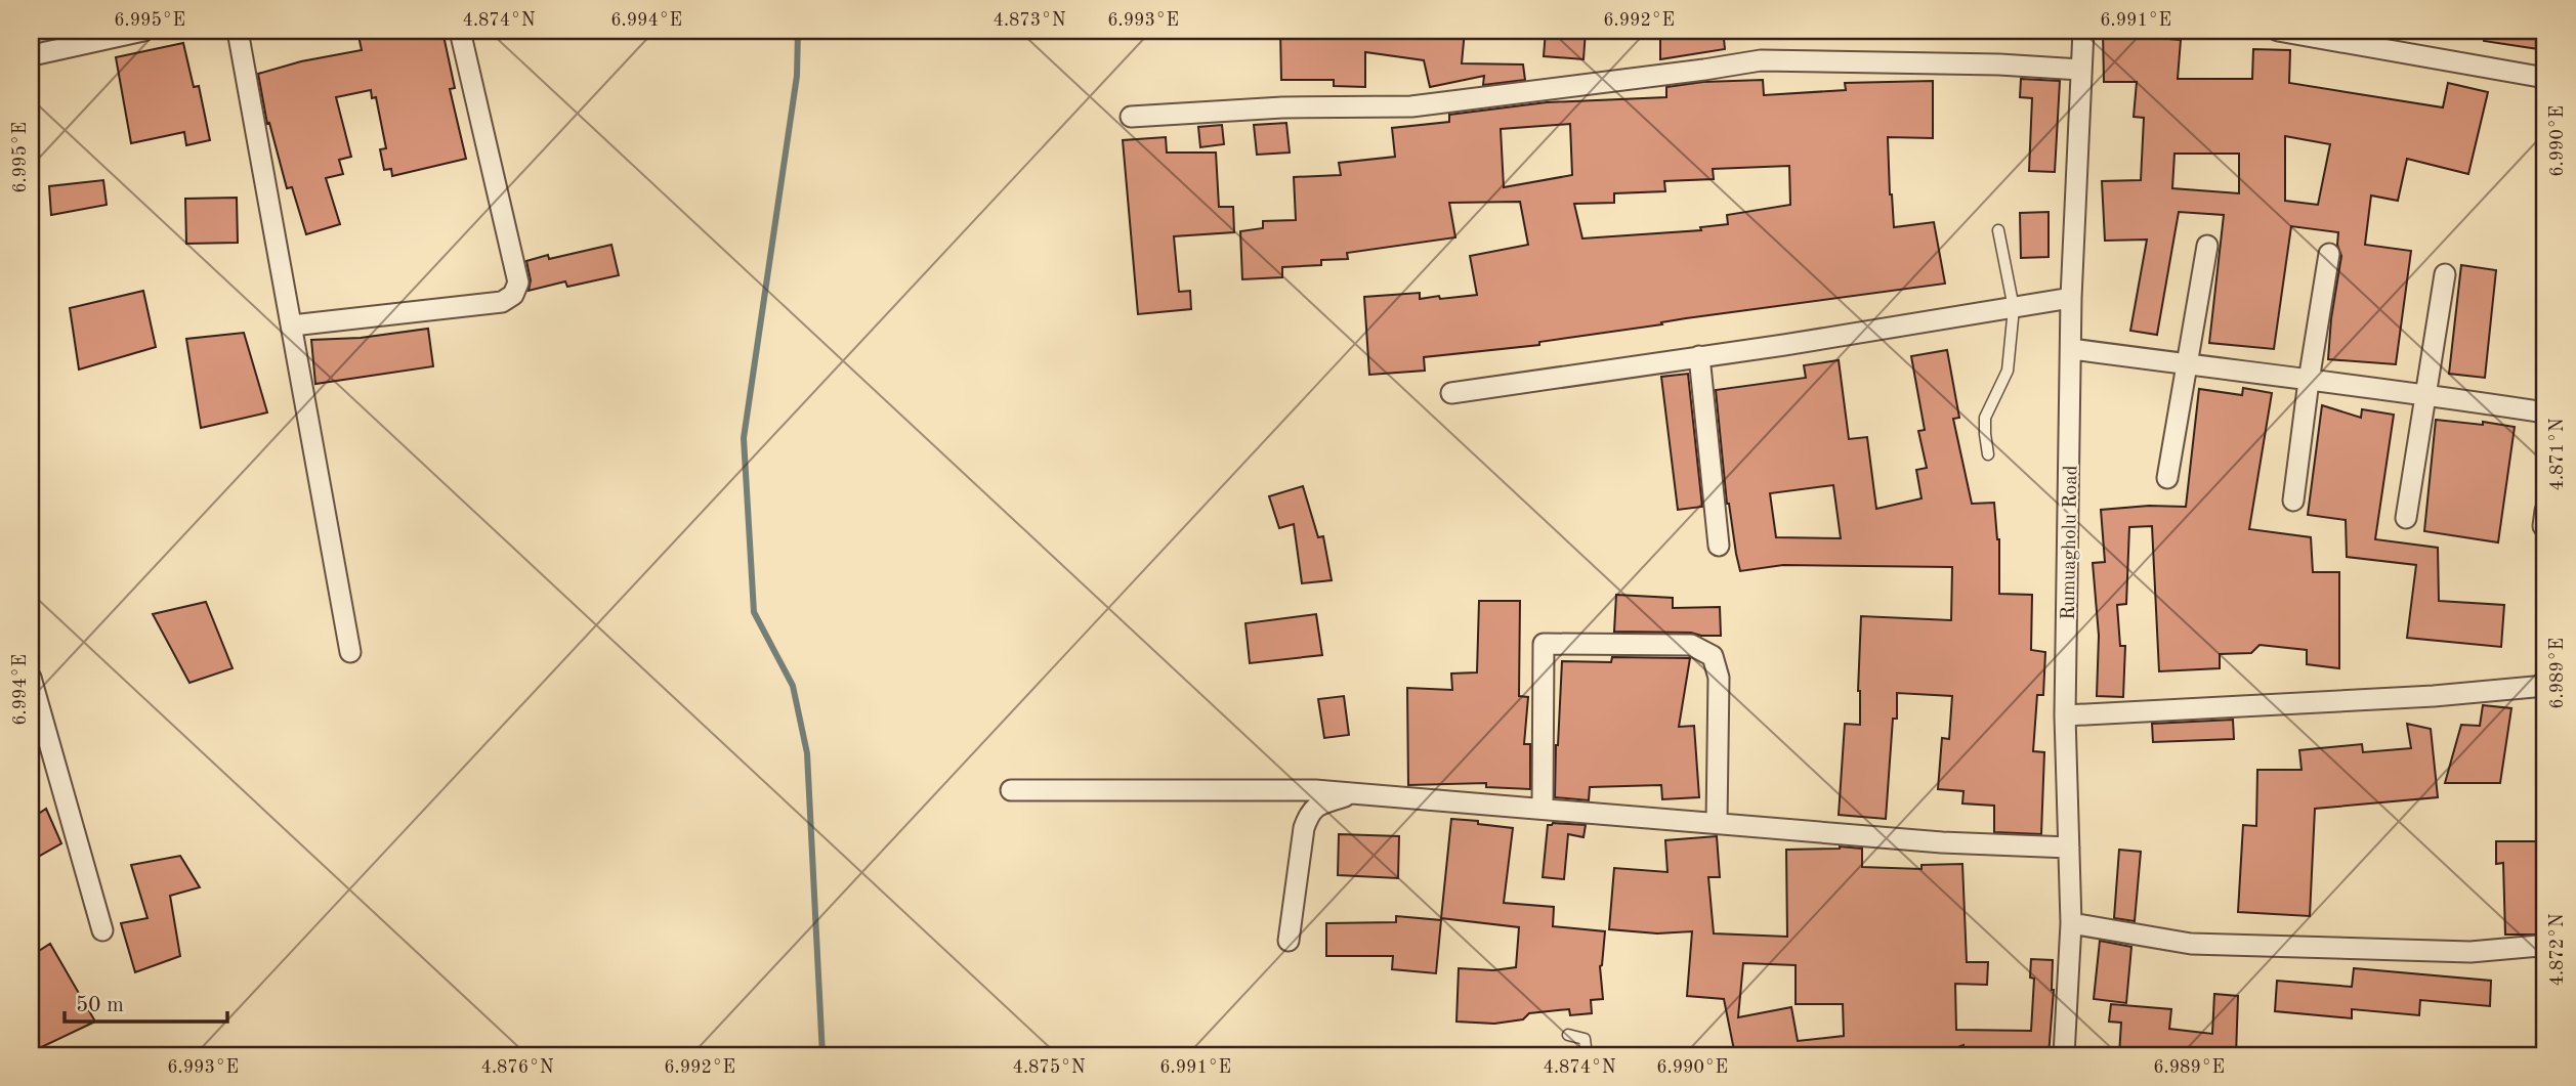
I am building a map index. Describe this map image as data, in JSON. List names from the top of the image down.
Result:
{
  "streets": {
    "street": ["Rumuagholu Road"]
  },
  "scale_bar": "50 m",
  "coordinates": [
    "6.995°E",
    "4.874°N",
    "6.994°E",
    "4.873°N",
    "6.993°E",
    "6.992°E",
    "6.991°E",
    "6.990°E",
    "4.871°N",
    "6.989°E",
    "4.872°N",
    "4.876°N",
    "4.875°N"
  ]
}
